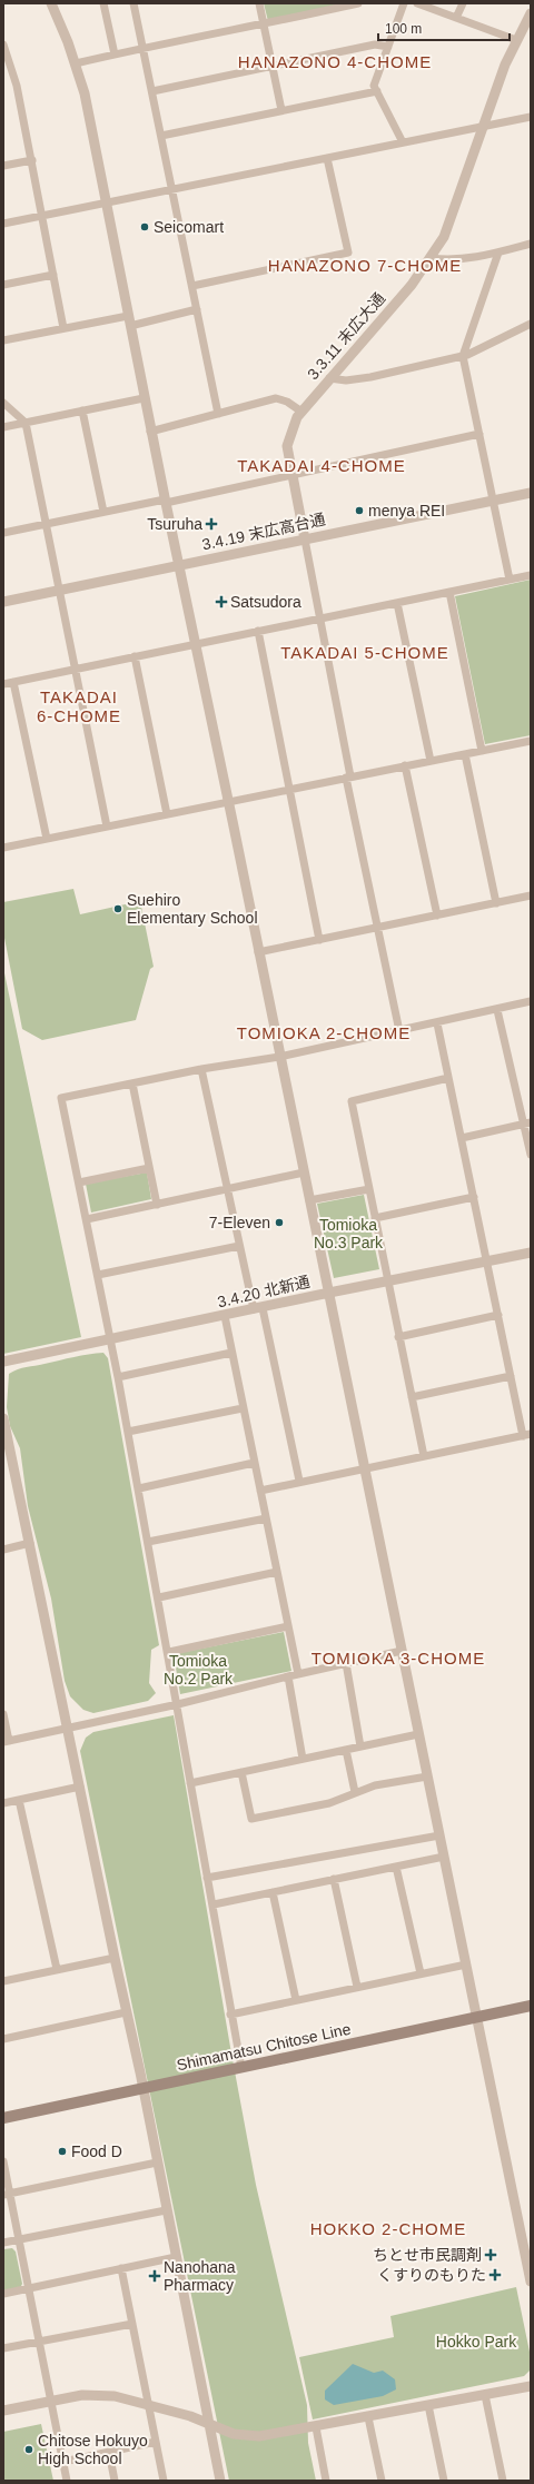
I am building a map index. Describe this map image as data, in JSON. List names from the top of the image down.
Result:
{
  "streets": {
    "main road": ["Shimamatsu Chitose Line"],
    "street": ["3.3.11 末広大通", "3.4.19 末広高台通", "3.4.20 北新通"]
  },
  "crossings": [
    ["3.3.11 末広大通", "3.4.19 末広高台通"]
  ],
  "districts": [
    "HANAZONO 4-CHOME",
    "HANAZONO 7-CHOME",
    "TAKADAI 4-CHOME",
    "TAKADAI 5-CHOME",
    "TAKADAI 6-CHOME",
    "TOMIOKA 2-CHOME",
    "TOMIOKA 3-CHOME",
    "HOKKO 2-CHOME"
  ],
  "parks": ["Tomioka No.3 Park", "Tomioka No.2 Park", "Hokko Park"],
  "places": {
    "other": [
      "Seicomart",
      "menya REI",
      "Suehiro Elementary School",
      "7-Eleven",
      "Food D",
      "Chitose Hokuyo High School"
    ],
    "health": [
      "Tsuruha",
      "Satsudora",
      "ちとせ市民調剤",
      "くすりのもりた",
      "Nanohana Pharmacy"
    ]
  },
  "scale_bar": "100 m"
}
